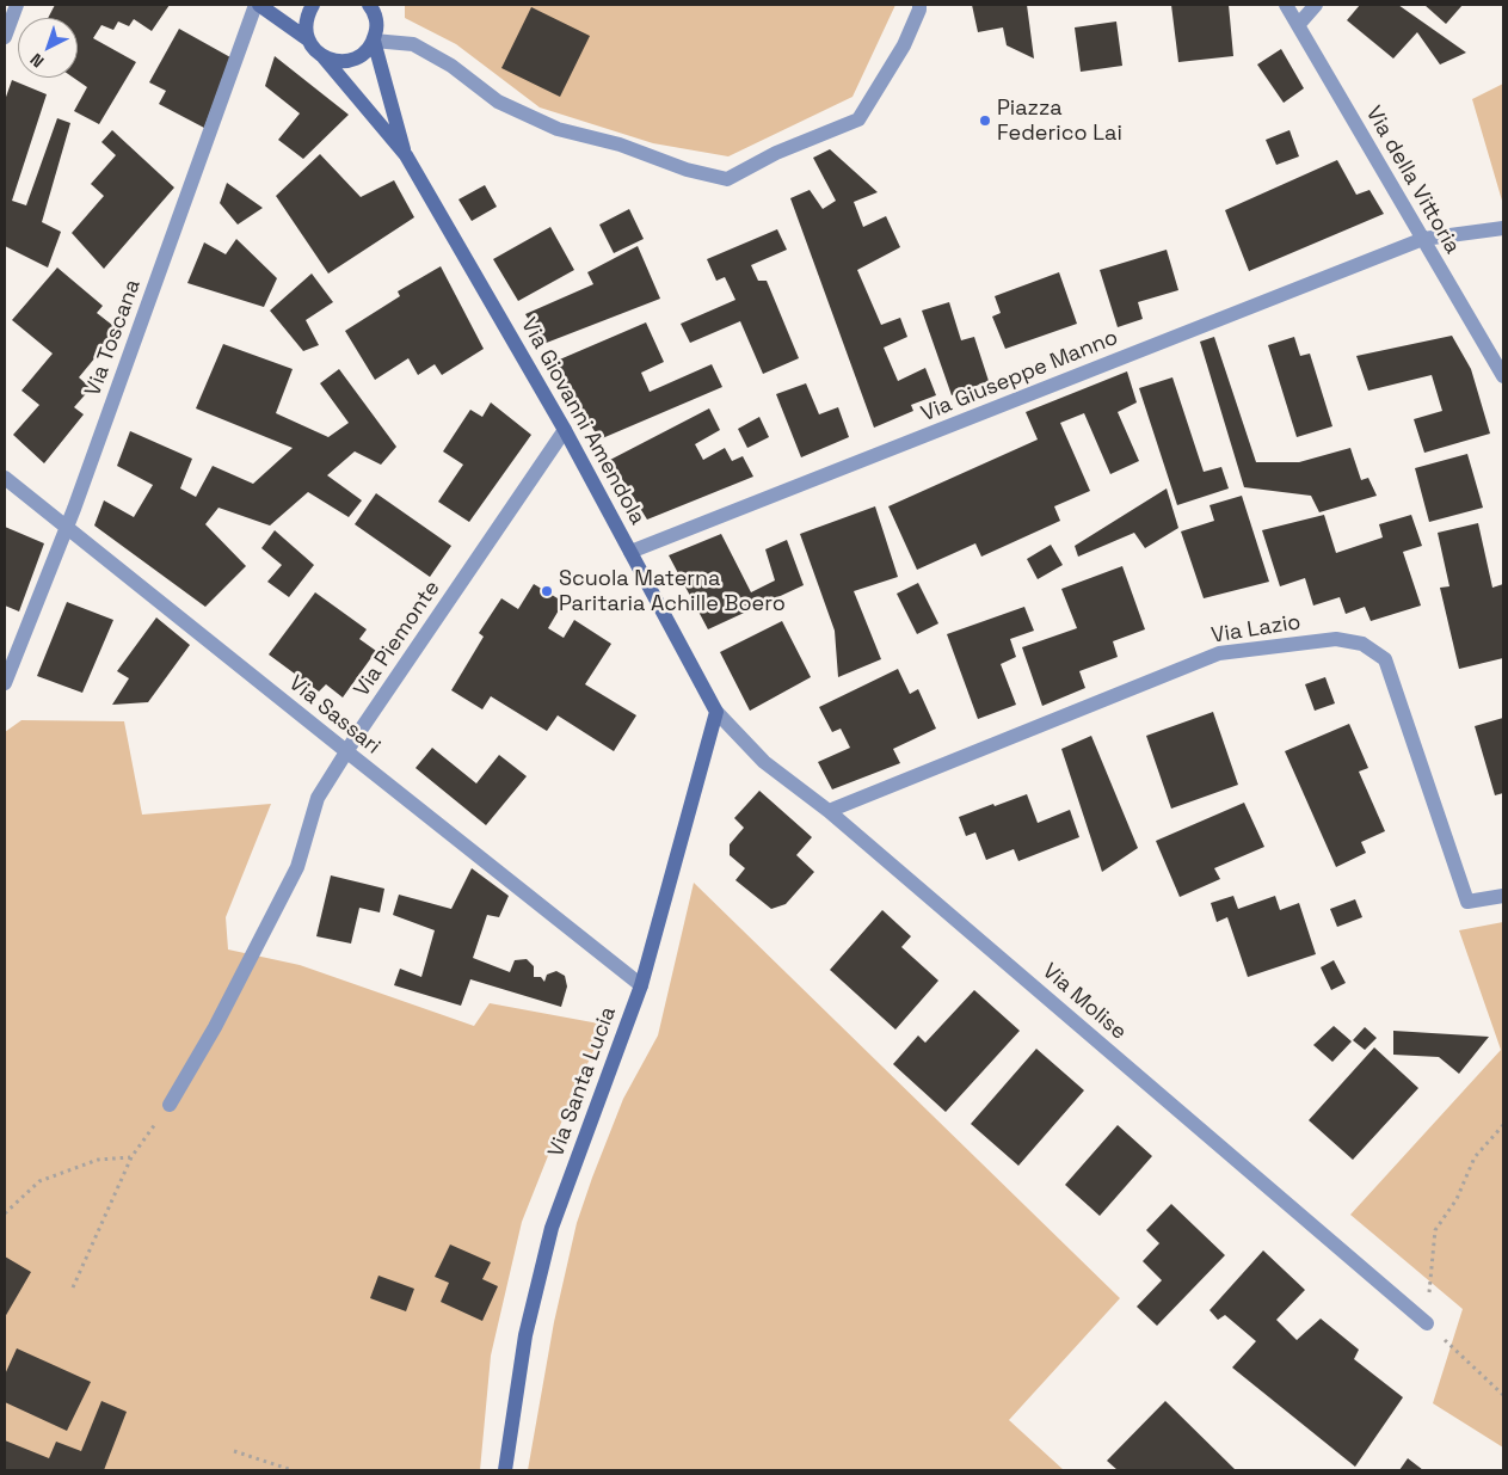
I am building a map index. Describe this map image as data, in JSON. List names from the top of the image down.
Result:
{
  "streets": {
    "street": [
      "Via della Vittoria",
      "Via Toscana",
      "Via Giuseppe Manno",
      "Via Giovanni Amendola",
      "Via Lazio",
      "Via Piemonte",
      "Via Sassari",
      "Via Molise",
      "Via Santa Lucia"
    ]
  },
  "crossings": [
    ["Via della Vittoria", "Via Giuseppe Manno"],
    ["Via Toscana", "Via Sassari"],
    ["Via Giuseppe Manno", "Via Giovanni Amendola"],
    ["Via Giovanni Amendola", "Via Piemonte"],
    ["Via Giovanni Amendola", "Via Molise"],
    ["Via Giovanni Amendola", "Via Santa Lucia"],
    ["Via Lazio", "Via Molise"],
    ["Via Piemonte", "Via Sassari"],
    ["Via Sassari", "Via Santa Lucia"],
    ["Via Molise", "Via Santa Lucia"]
  ],
  "places": ["Piazza Federico Lai", "Scuola Materna Paritaria Achille Boero"],
  "north": "bottom left"
}
